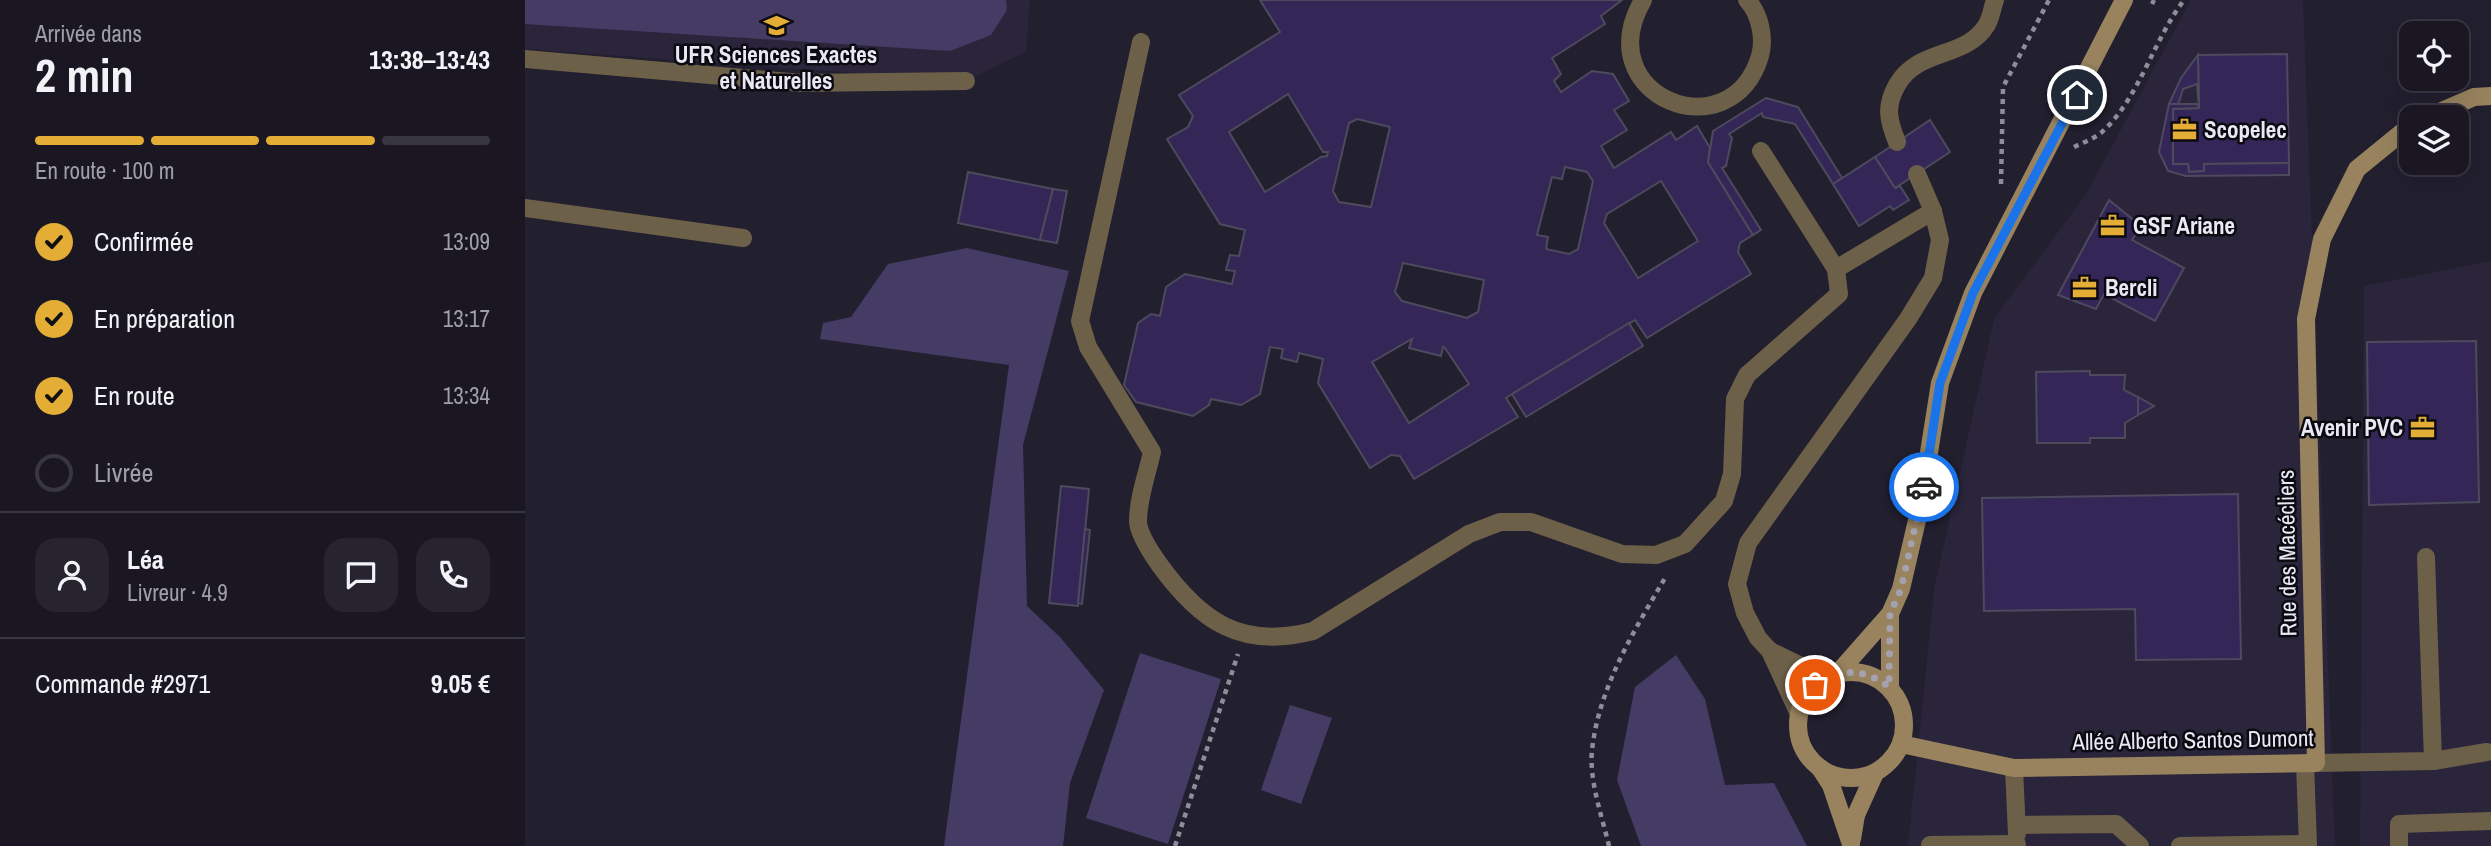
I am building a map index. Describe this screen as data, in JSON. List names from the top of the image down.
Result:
{
  "streets": {
    "street": ["Rue des Macécliers", "Allée Alberto Santos Dumont"]
  },
  "crossings": [
    ["Rue des Macécliers", "Allée Alberto Santos Dumont"]
  ],
  "places": {
    "school or university": ["UFR Sciences Exactes et Naturelles"],
    "office": [
      "Scopelec",
      "GSF Ariane",
      "Bercli",
      "Avenir PVC"
    ]
  },
  "page": {
    "heading": ["2 min", "Arrivée dans", "13:38–13:43"],
    "panel": [
      "Léa",
      "Livreur · 4.9",
      "Commande #2971",
      "9.05 €"
    ],
    "bar": "En route · 100 m",
    "list": [
      ["Confirmée", "13:09"],
      ["En préparation", "13:17"],
      ["En route", "13:34"],
      "Livrée"
    ]
  }
}
